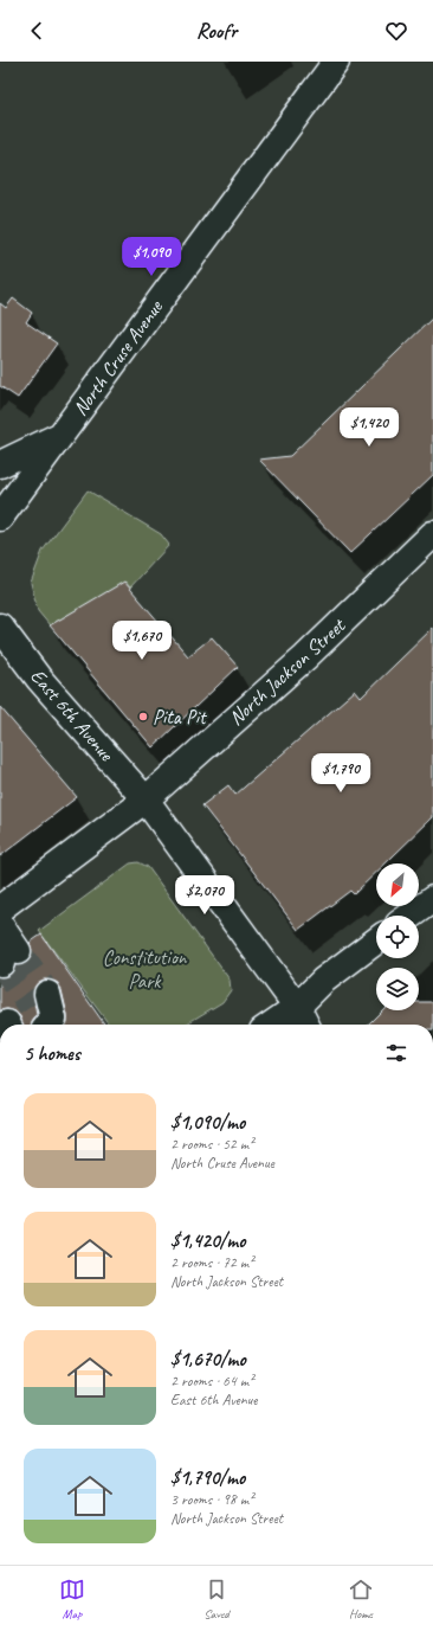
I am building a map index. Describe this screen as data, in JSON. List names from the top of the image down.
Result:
{
  "streets": {
    "street": ["North Cruse Avenue", "North Jackson Street", "East 6th Avenue"]
  },
  "crossings": [
    ["North Jackson Street", "East 6th Avenue"]
  ],
  "parks": ["Constitution Park"],
  "places": ["Pita Pit"],
  "north": "bottom left",
  "page": {
    "header": "Roofr",
    "price": [
      "$1,090",
      "$1,420",
      "$1,670",
      "$1,790",
      "$2,070"
    ],
    "heading": "5 homes",
    "list": [
      {
        "name": "$1,090/mo",
        "note": "2 rooms · 52 m² · North Cruse Avenue"
      },
      {
        "name": "$1,420/mo",
        "note": "2 rooms · 72 m² · North Jackson Street"
      },
      {
        "name": "$1,670/mo",
        "note": "2 rooms · 64 m² · East 6th Avenue"
      },
      {
        "name": "$1,790/mo",
        "note": "3 rooms · 98 m² · North Jackson Street"
      }
    ],
    "tabs": ["Map", "Saved", "Home"]
  }
}
